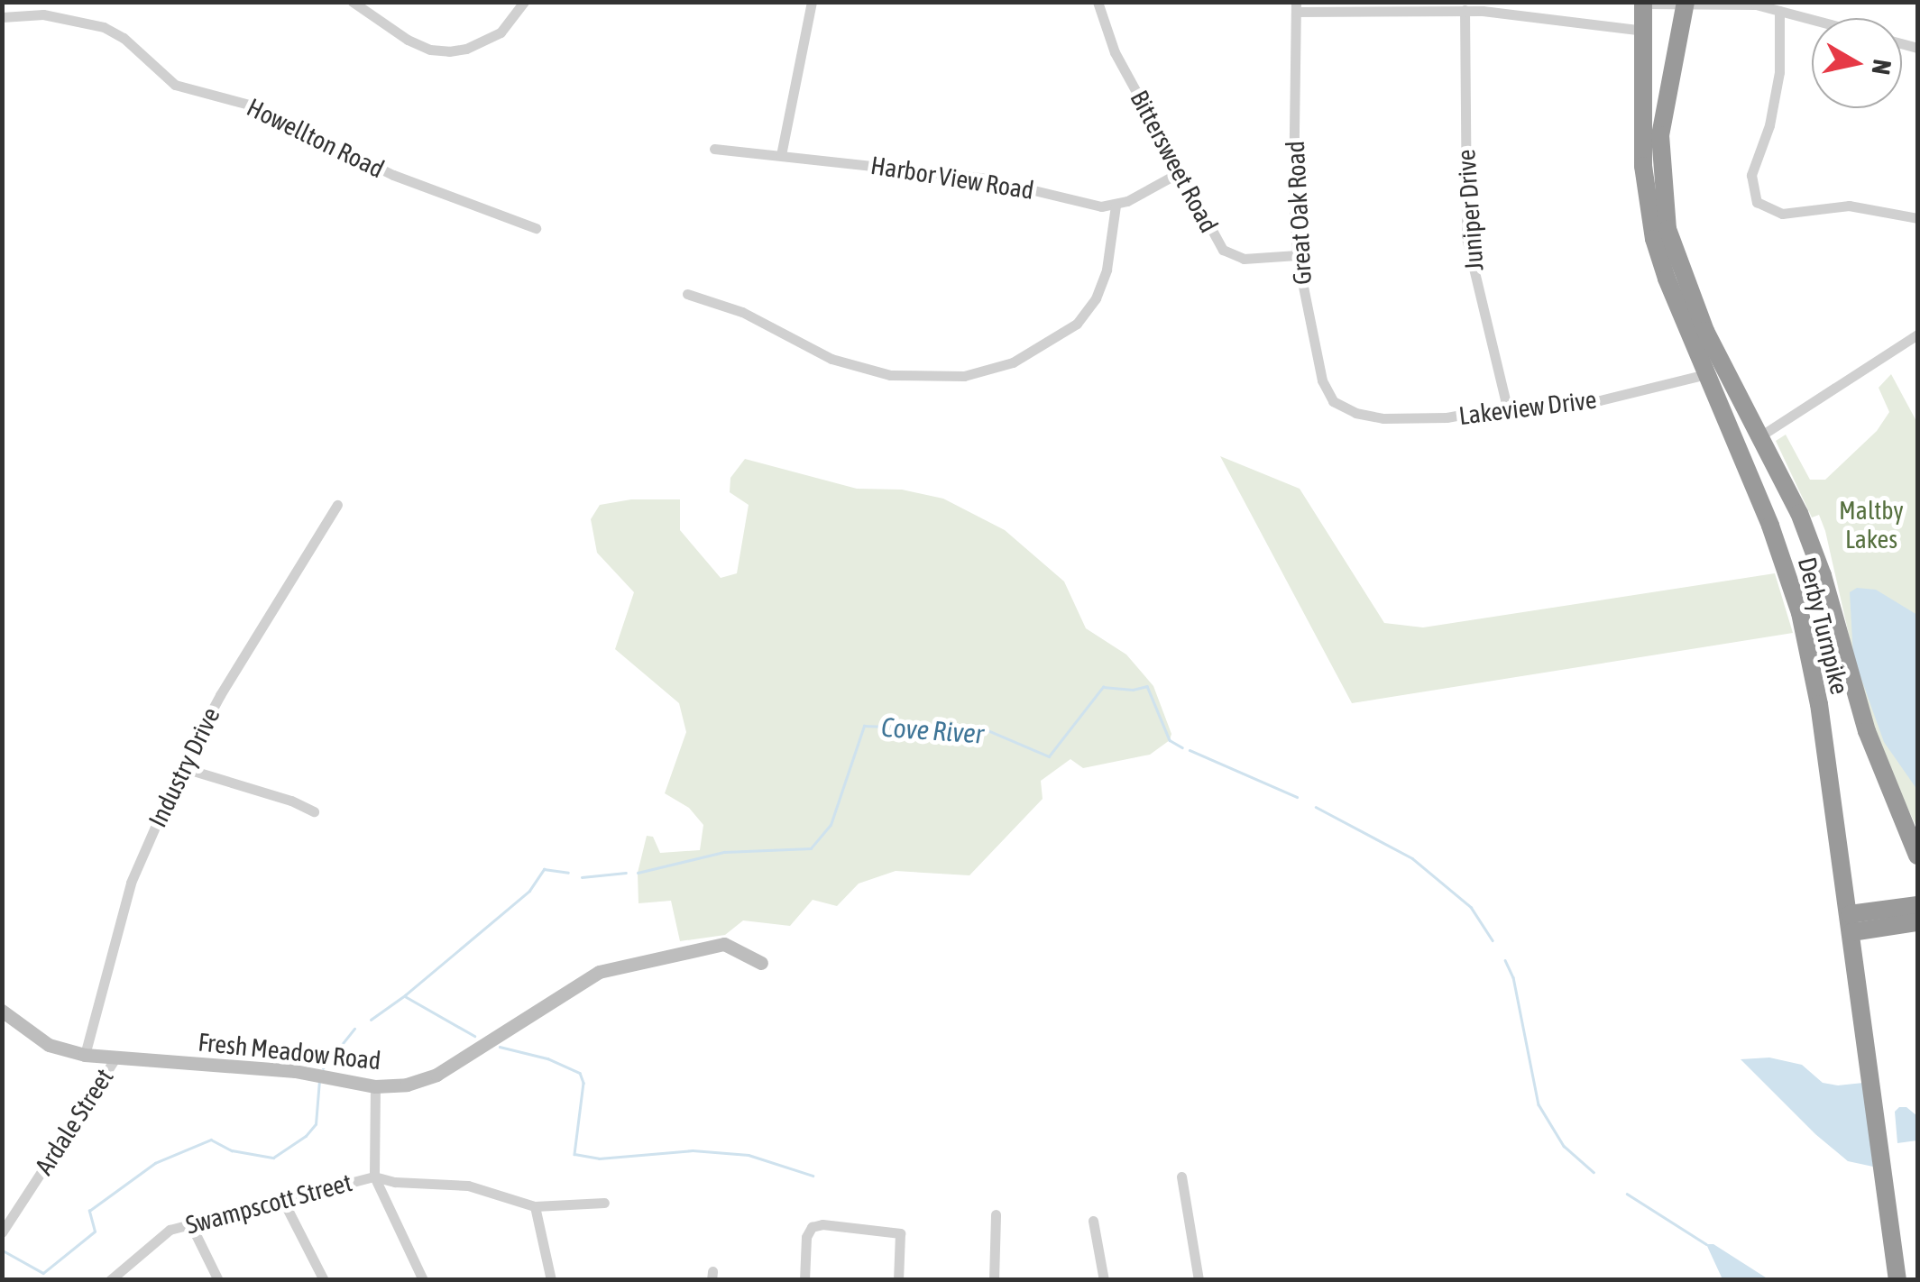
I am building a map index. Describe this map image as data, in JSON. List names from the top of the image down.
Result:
{
  "streets": {
    "highway": ["Derby Turnpike"],
    "street": [
      "Howellton Road",
      "Bittersweet Road",
      "Harbor View Road",
      "Juniper Drive",
      "Great Oak Road",
      "Lakeview Drive",
      "Industry Drive",
      "Fresh Meadow Road",
      "Ardale Street",
      "Swampscott Street"
    ]
  },
  "crossings": [
    ["Bittersweet Road", "Great Oak Road"],
    ["Juniper Drive", "Lakeview Drive"],
    ["Great Oak Road", "Lakeview Drive"],
    ["Lakeview Drive", "Derby Turnpike"],
    ["Industry Drive", "Fresh Meadow Road"],
    ["Fresh Meadow Road", "Ardale Street"]
  ],
  "water": ["Cove River"],
  "parks": ["Maltby Lakes"],
  "north": "right"
}
